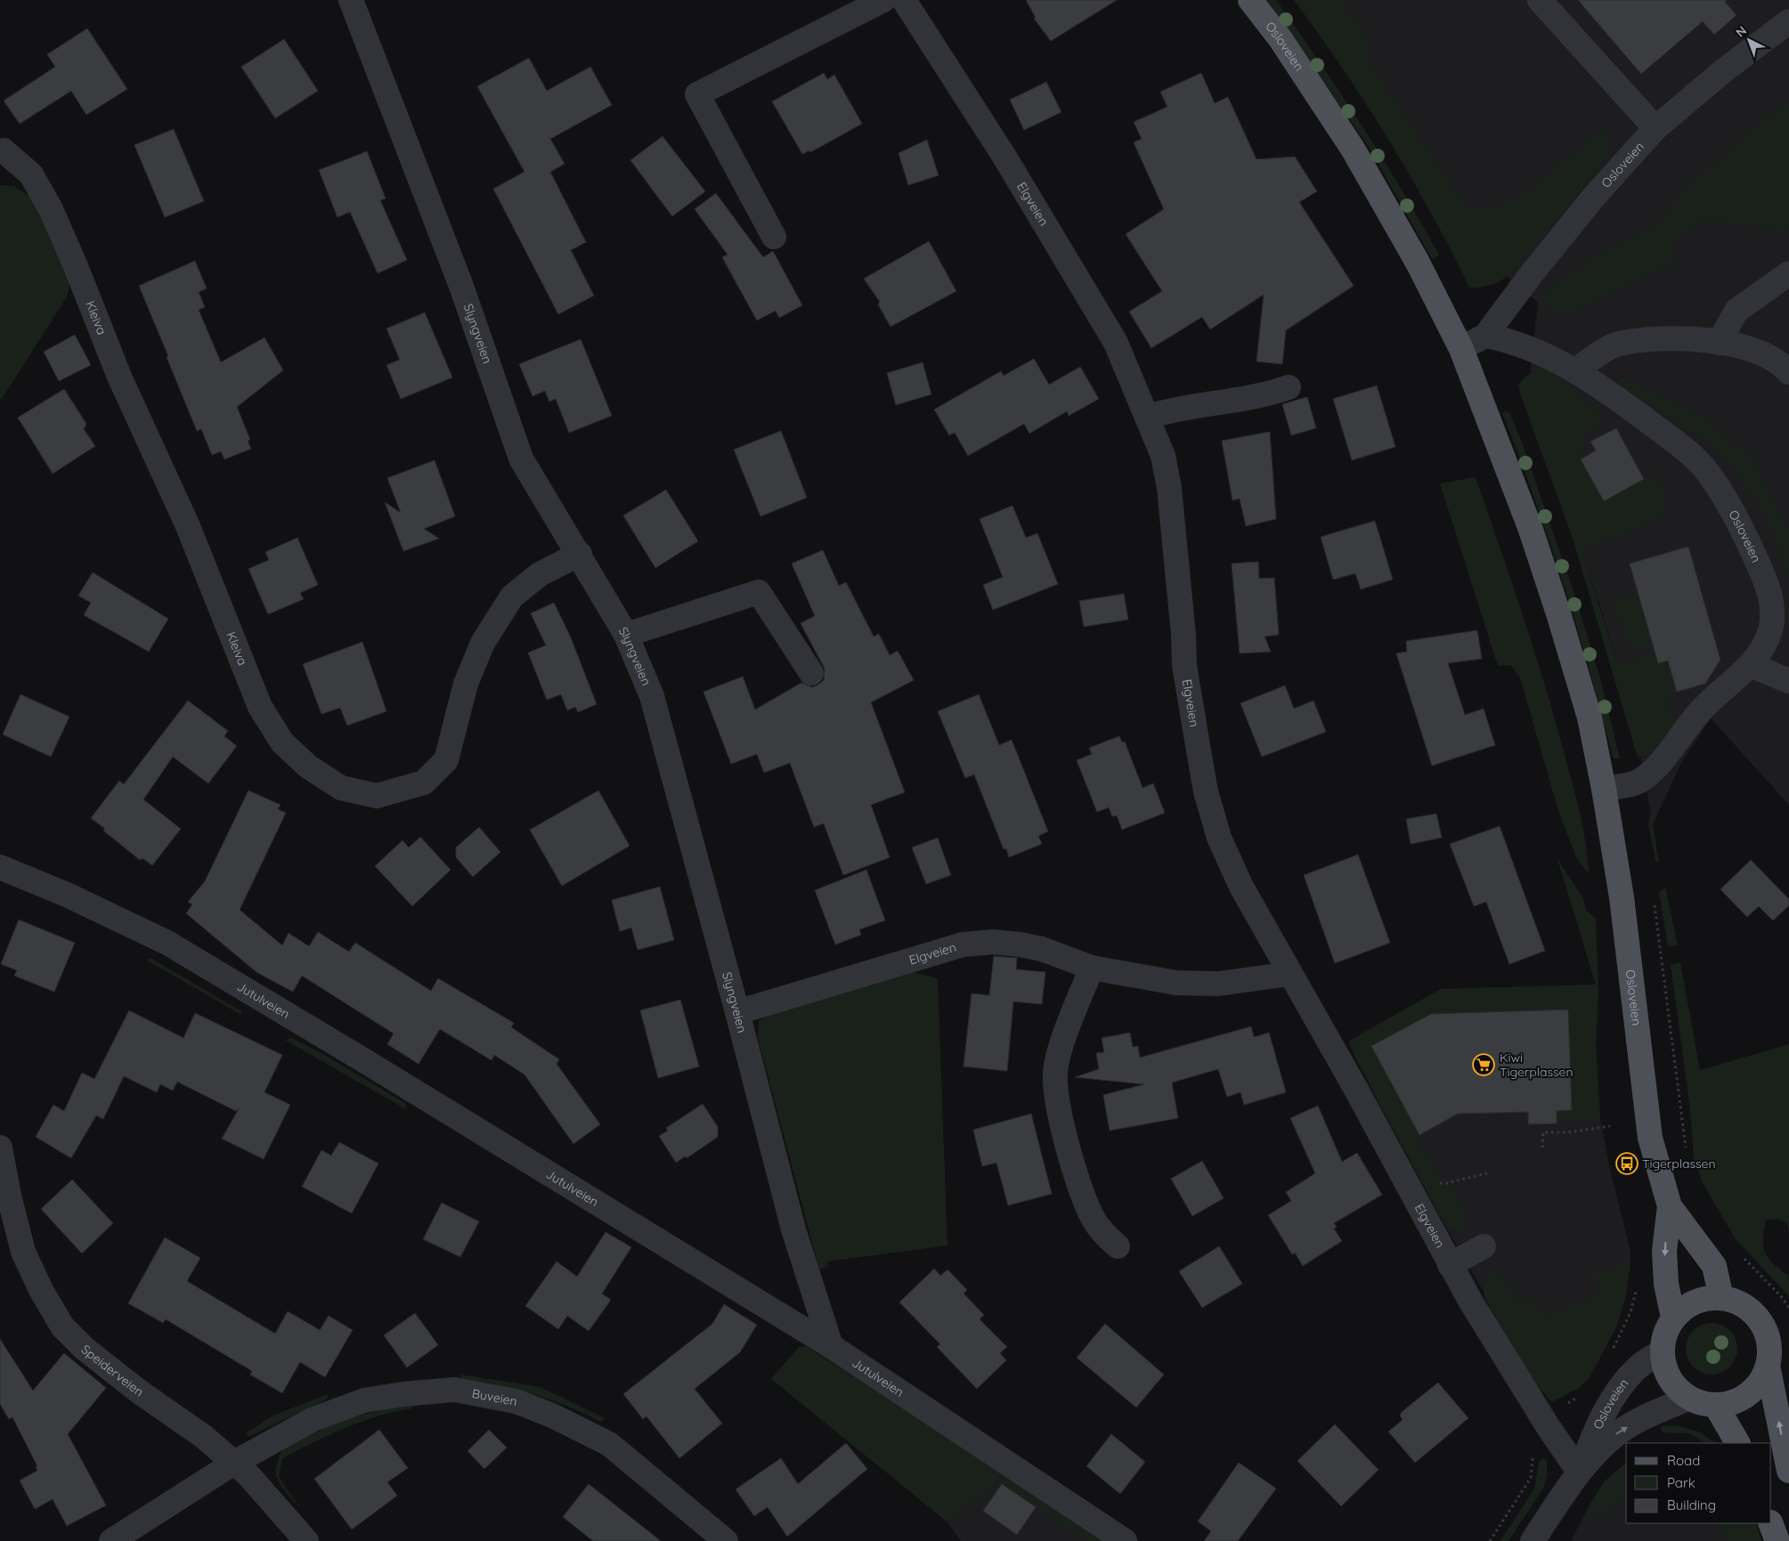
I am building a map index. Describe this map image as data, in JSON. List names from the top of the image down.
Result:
{
  "streets": {
    "main road": ["Osloveien"],
    "street": [
      "Elgveien",
      "Kleiva",
      "Slyngveien",
      "Jutulveien",
      "Speiderveien",
      "Buveien"
    ]
  },
  "crossings": [
    ["Osloveien", "Elgveien"],
    ["Elgveien", "Slyngveien"],
    ["Kleiva", "Slyngveien"],
    ["Slyngveien", "Jutulveien"],
    ["Speiderveien", "Buveien"]
  ],
  "places": {
    "supermarket": ["Kiwi Tigerplassen"],
    "bus stop": ["Tigerplassen"]
  },
  "legend": ["Road", "Park", "Building"],
  "north": "top left"
}
